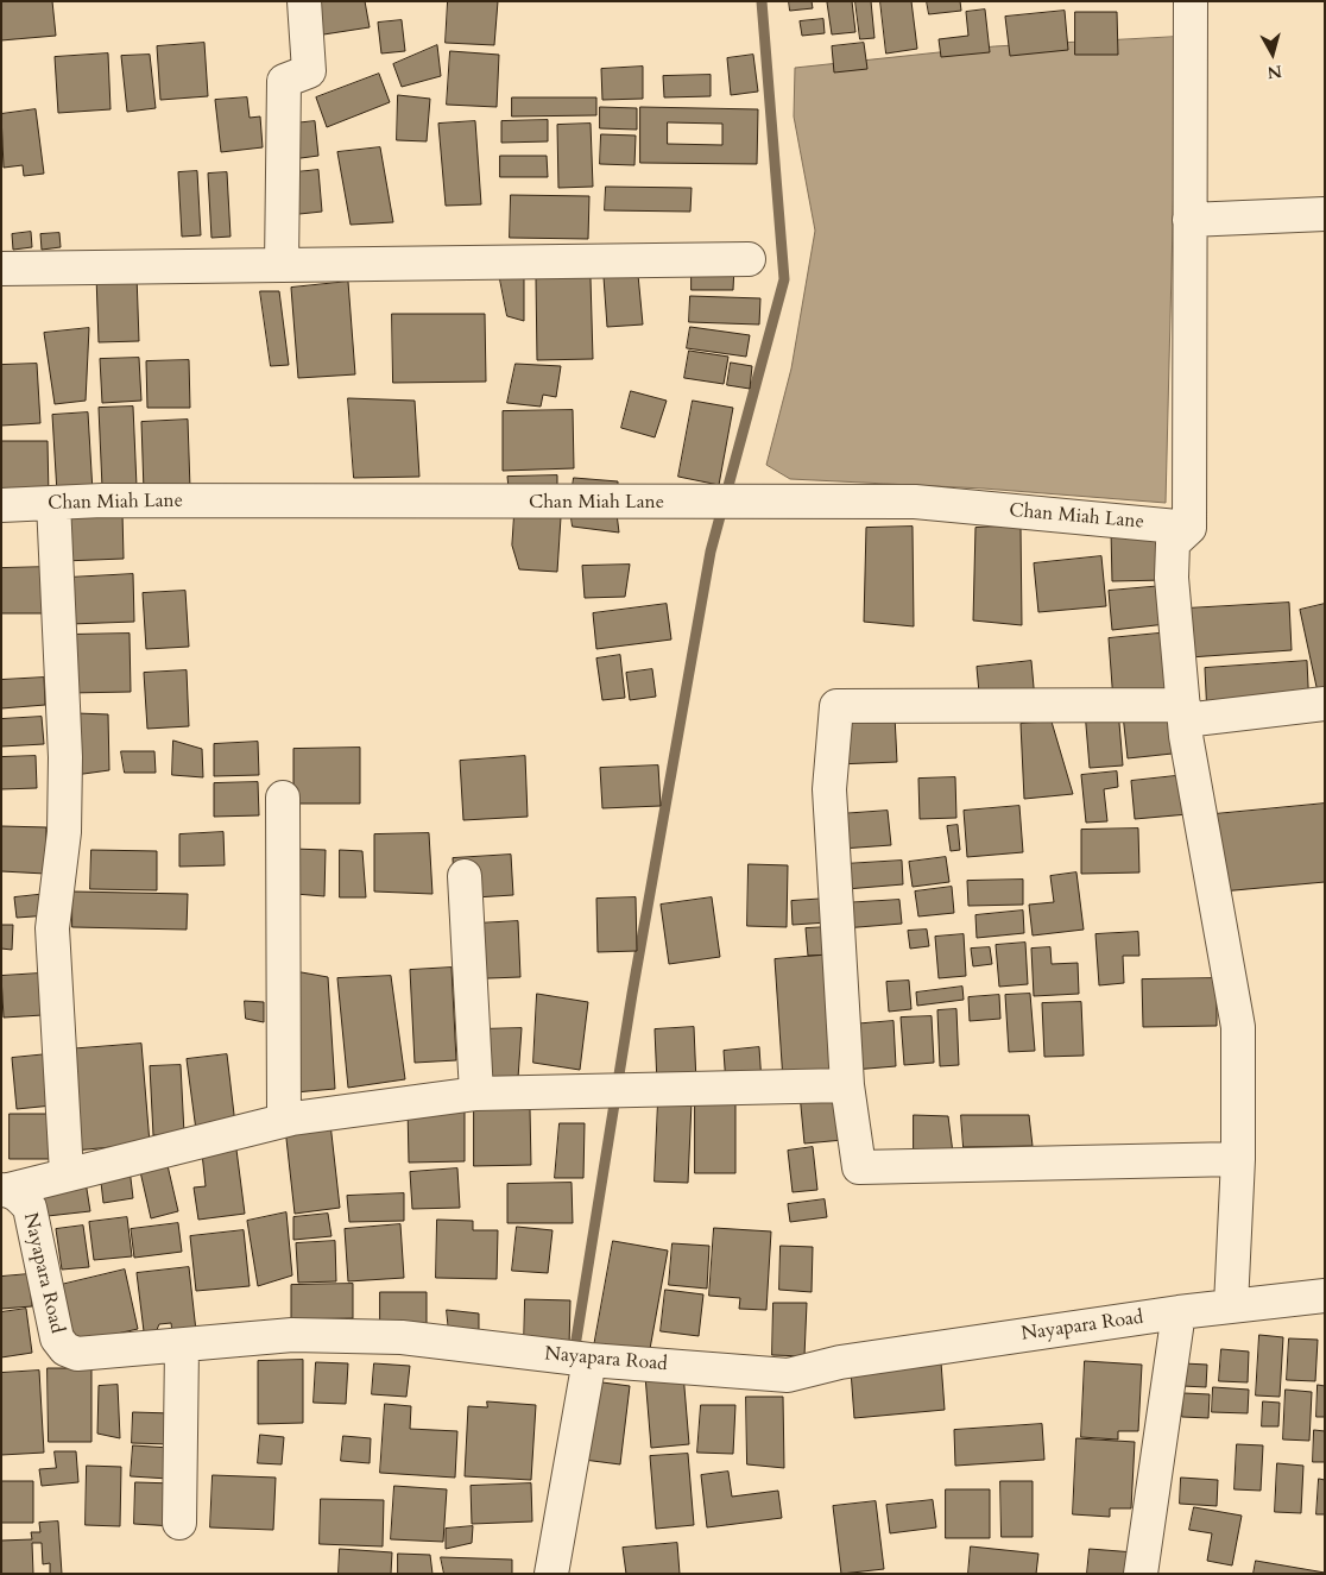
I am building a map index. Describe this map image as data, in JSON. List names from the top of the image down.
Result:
{
  "streets": {
    "street": ["Chan Miah Lane", "Nayapara Road"]
  },
  "north": "bottom"
}
